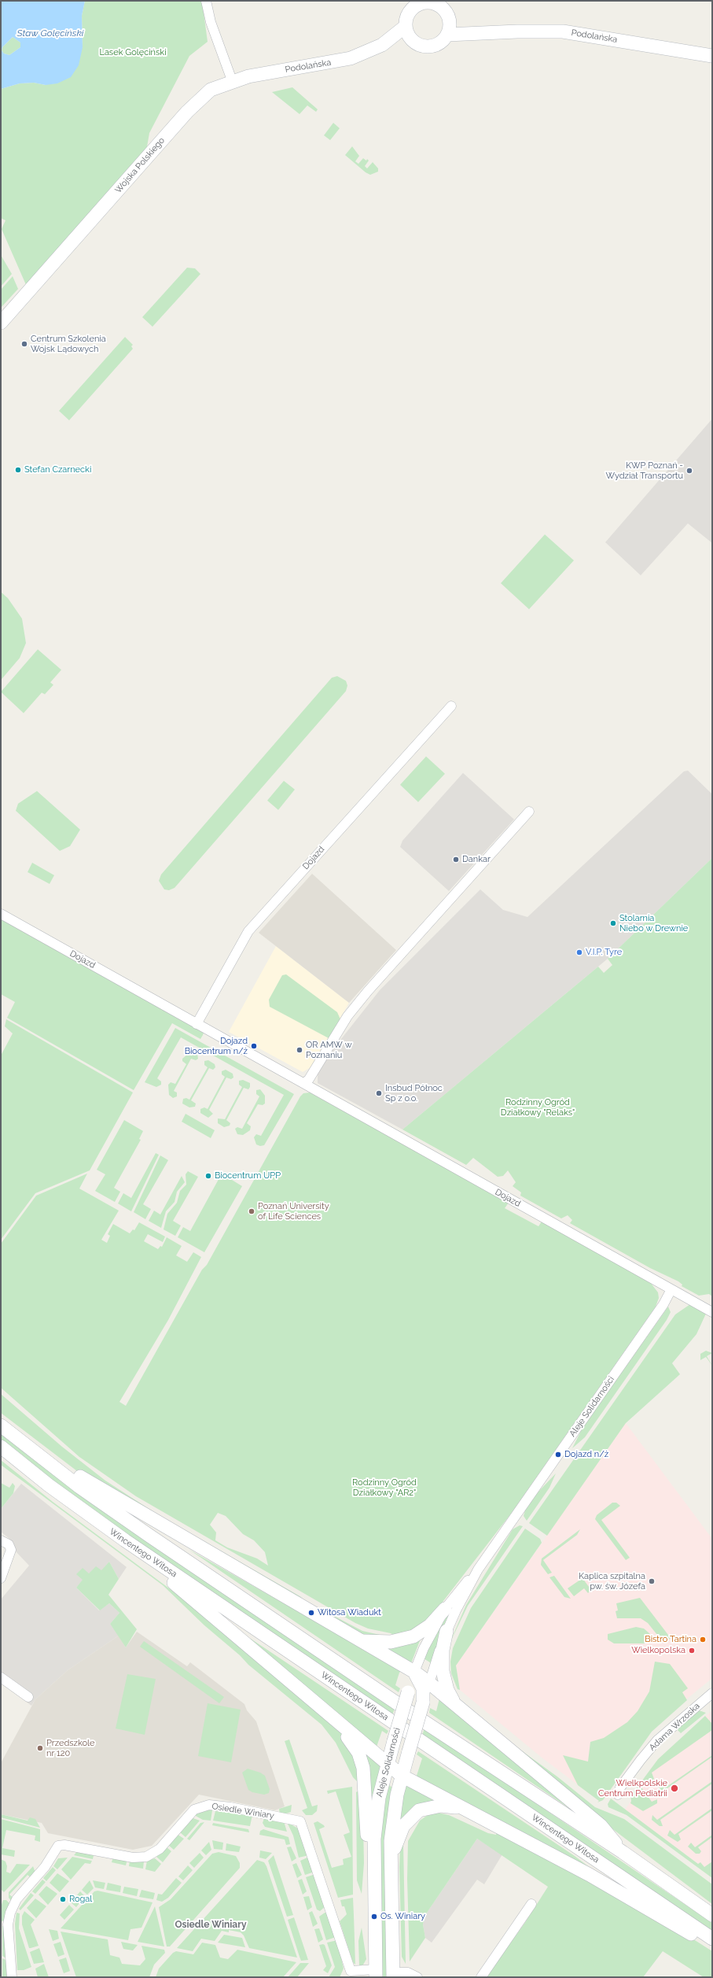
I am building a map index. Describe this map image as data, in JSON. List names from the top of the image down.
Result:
{
  "streets": {
    "main road": [
      "Podolańska",
      "Wojska Polskiego",
      "Aleje Solidarności",
      "Wincentego Witosa"
    ],
    "street": ["Dojazd", "Adama Wrzoska", "Osiedle Winiary"]
  },
  "crossings": [
    ["Podolańska", "Wojska Polskiego"],
    ["Dojazd", "Aleje Solidarności"],
    ["Aleje Solidarności", "Osiedle Winiary"]
  ],
  "districts": ["Osiedle Winiary"],
  "water": ["Staw Golęciński"],
  "parks": ["Lasek Golęciński", "Rodzinny Ogród Działkowy \"Relaks\"", "Rodzinny Ogród Działkowy \"AR2\""],
  "places": [
    "Centrum Szkolenia Wojsk Lądowych",
    "Stefan Czarnecki",
    "KWP Poznań - Wydział Transportu",
    "Dankar",
    "Stolarnia Niebo w Drewnie",
    "V.I.P. Tyre",
    "Dojazd Biocentrum n/ż",
    "OR AMW w Poznaniu",
    "Insbud Północ Sp z o.o.",
    "Biocentrum UPP",
    "Poznań University of Life Sciences",
    "Dojazd n/ż",
    "Kaplica szpitalna pw. św. Józefa",
    "Witosa Wiadukt",
    "Bistro Tartina",
    "Wielkopolska",
    "Przedszkole nr 120",
    "Wielkpolskie Centrum Pediatrii",
    "Rogal",
    "Os. Winiary"
  ]
}
